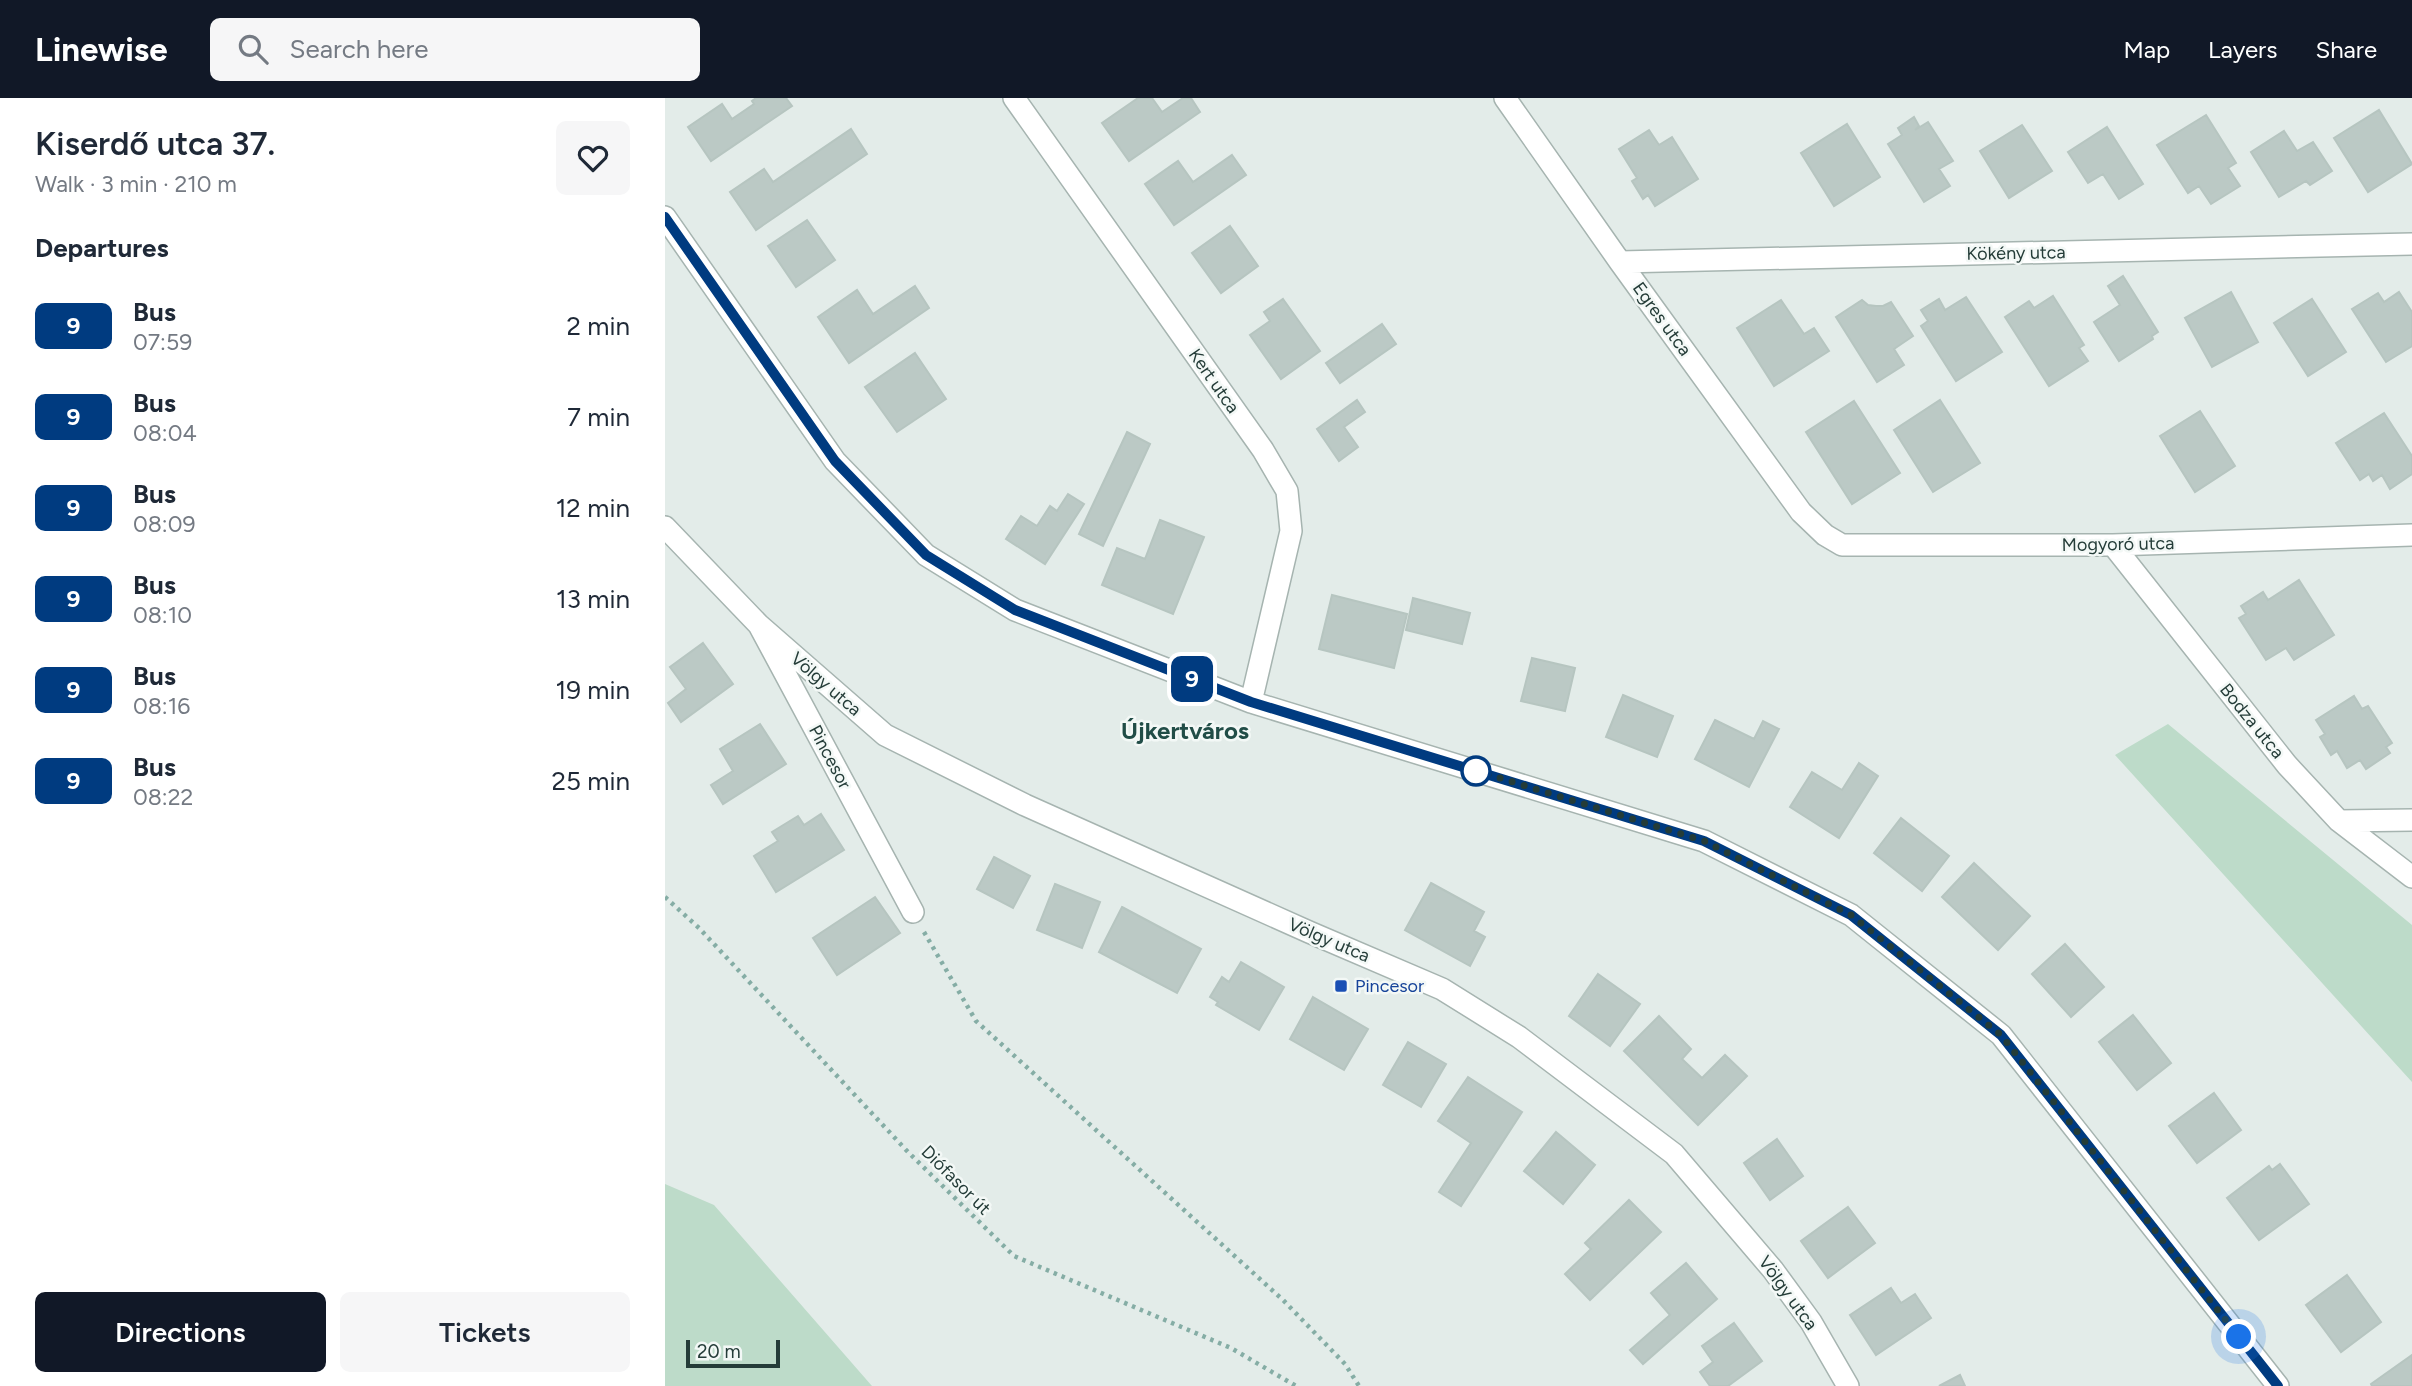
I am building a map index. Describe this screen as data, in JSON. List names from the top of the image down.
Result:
{
  "streets": {
    "street": [
      "Kökény utca",
      "Egres utca",
      "Kert utca",
      "Mogyoró utca",
      "Völgy utca",
      "Bodza utca",
      "Pincesor"
    ],
    "path": ["Diófasor út"]
  },
  "crossings": [
    ["Kökény utca", "Egres utca"],
    ["Egres utca", "Mogyoró utca"],
    ["Mogyoró utca", "Bodza utca"],
    ["Völgy utca", "Pincesor"]
  ],
  "districts": ["Újkertváros"],
  "places": {
    "transit": ["Pincesor"]
  },
  "lines": ["bus line 9"],
  "scale_bar": "20 m",
  "page": {
    "header": "Linewise",
    "search": "Search here",
    "nav": ["Map", "Layers", "Share"],
    "heading": [
      ["Kiserdő utca 37.", "Walk · 3 min · 210 m"],
      "Departures"
    ],
    "on_map": "9",
    "list": [
      {
        "mark": "9",
        "name": "Bus",
        "note": "07:59",
        "value": "2 min"
      },
      {
        "mark": "9",
        "name": "Bus",
        "note": "08:04",
        "value": "7 min"
      },
      {
        "mark": "9",
        "name": "Bus",
        "note": "08:09",
        "value": "12 min"
      },
      {
        "mark": "9",
        "name": "Bus",
        "note": "08:10",
        "value": "13 min"
      },
      {
        "mark": "9",
        "name": "Bus",
        "note": "08:16",
        "value": "19 min"
      },
      {
        "mark": "9",
        "name": "Bus",
        "note": "08:22",
        "value": "25 min"
      }
    ],
    "buttons": ["Directions", "Tickets"],
    "scale": "20 m"
  }
}
